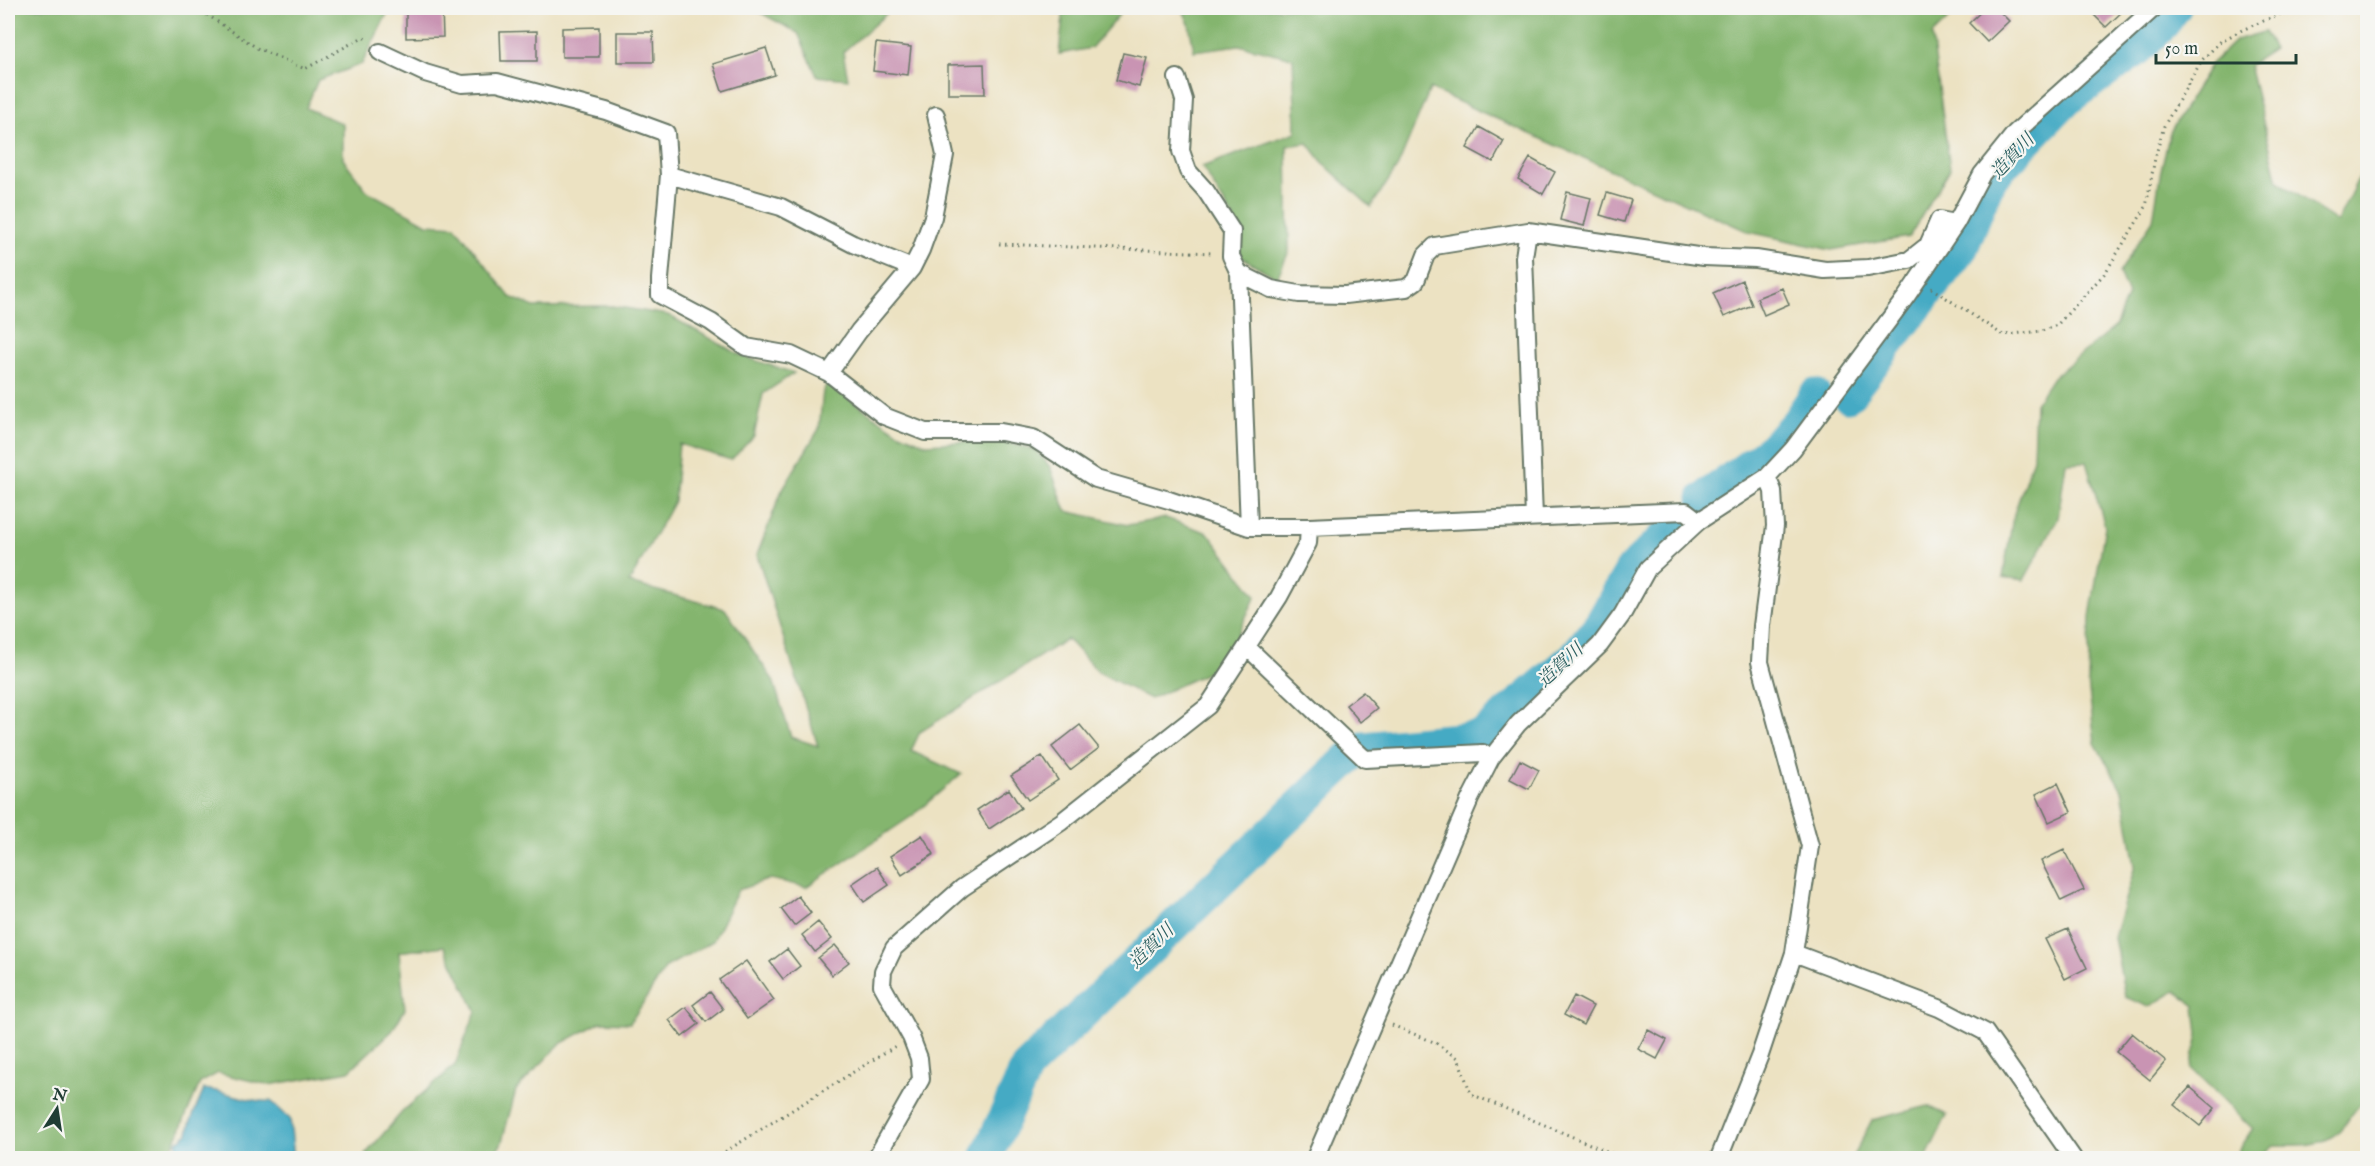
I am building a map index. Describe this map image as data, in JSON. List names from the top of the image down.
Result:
{
  "water": ["造賀川"],
  "scale_bar": "50 m",
  "north": "top"
}
